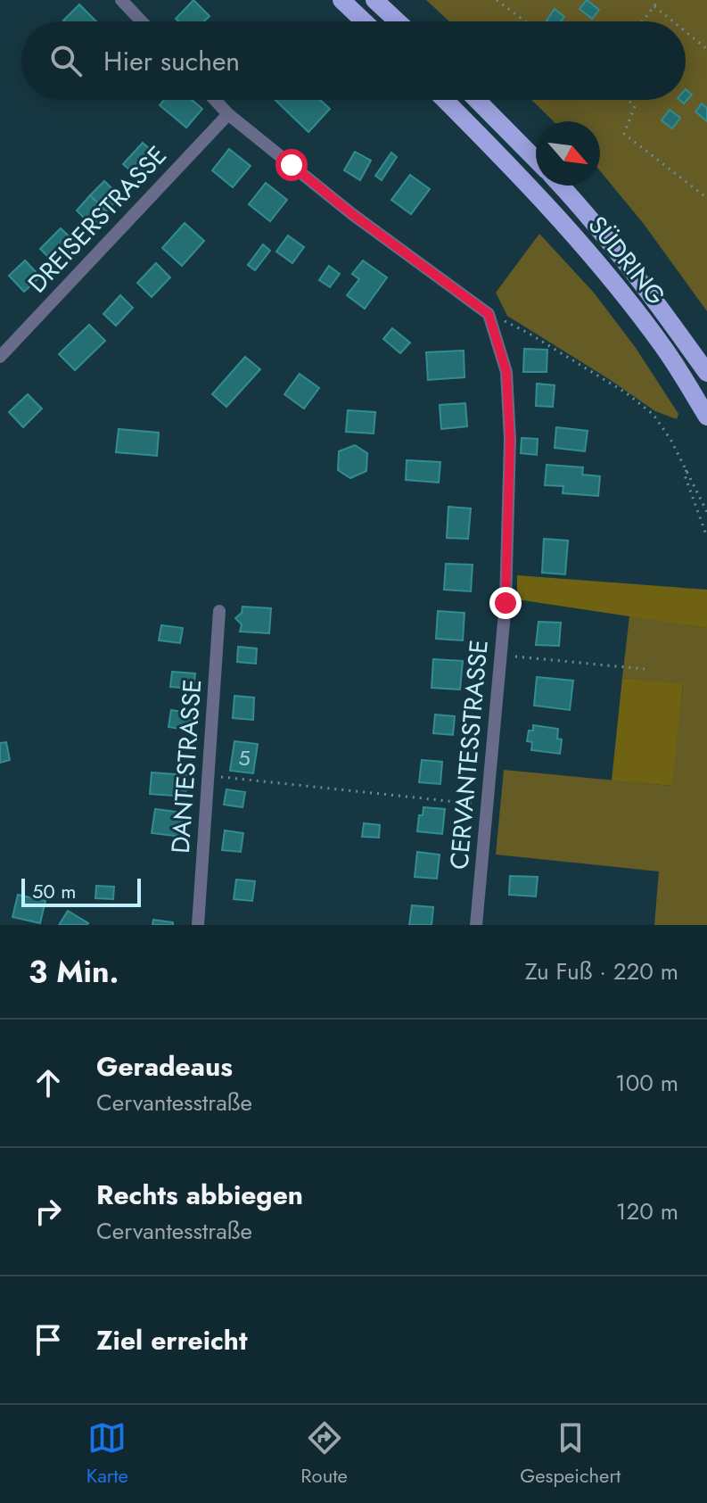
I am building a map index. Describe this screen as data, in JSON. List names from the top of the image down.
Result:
{
  "streets": {
    "main road": ["SÜDRING"],
    "street": ["DREISERSTRASSE", "CERVANTESSTRASSE", "DANTESTRASSE"]
  },
  "house_numbers": ["5"],
  "scale_bar": "50 m",
  "north": "bottom right",
  "page": {
    "search": "Hier suchen",
    "scale": "50 m",
    "heading": ["3 Min.", "Zu Fuß · 220 m"],
    "list": [
      ["Geradeaus", "Cervantesstraße", "100 m"],
      ["Rechts abbiegen", "Cervantesstraße", "120 m"],
      "Ziel erreicht"
    ],
    "nav": ["Karte", "Route", "Gespeichert"]
  }
}
